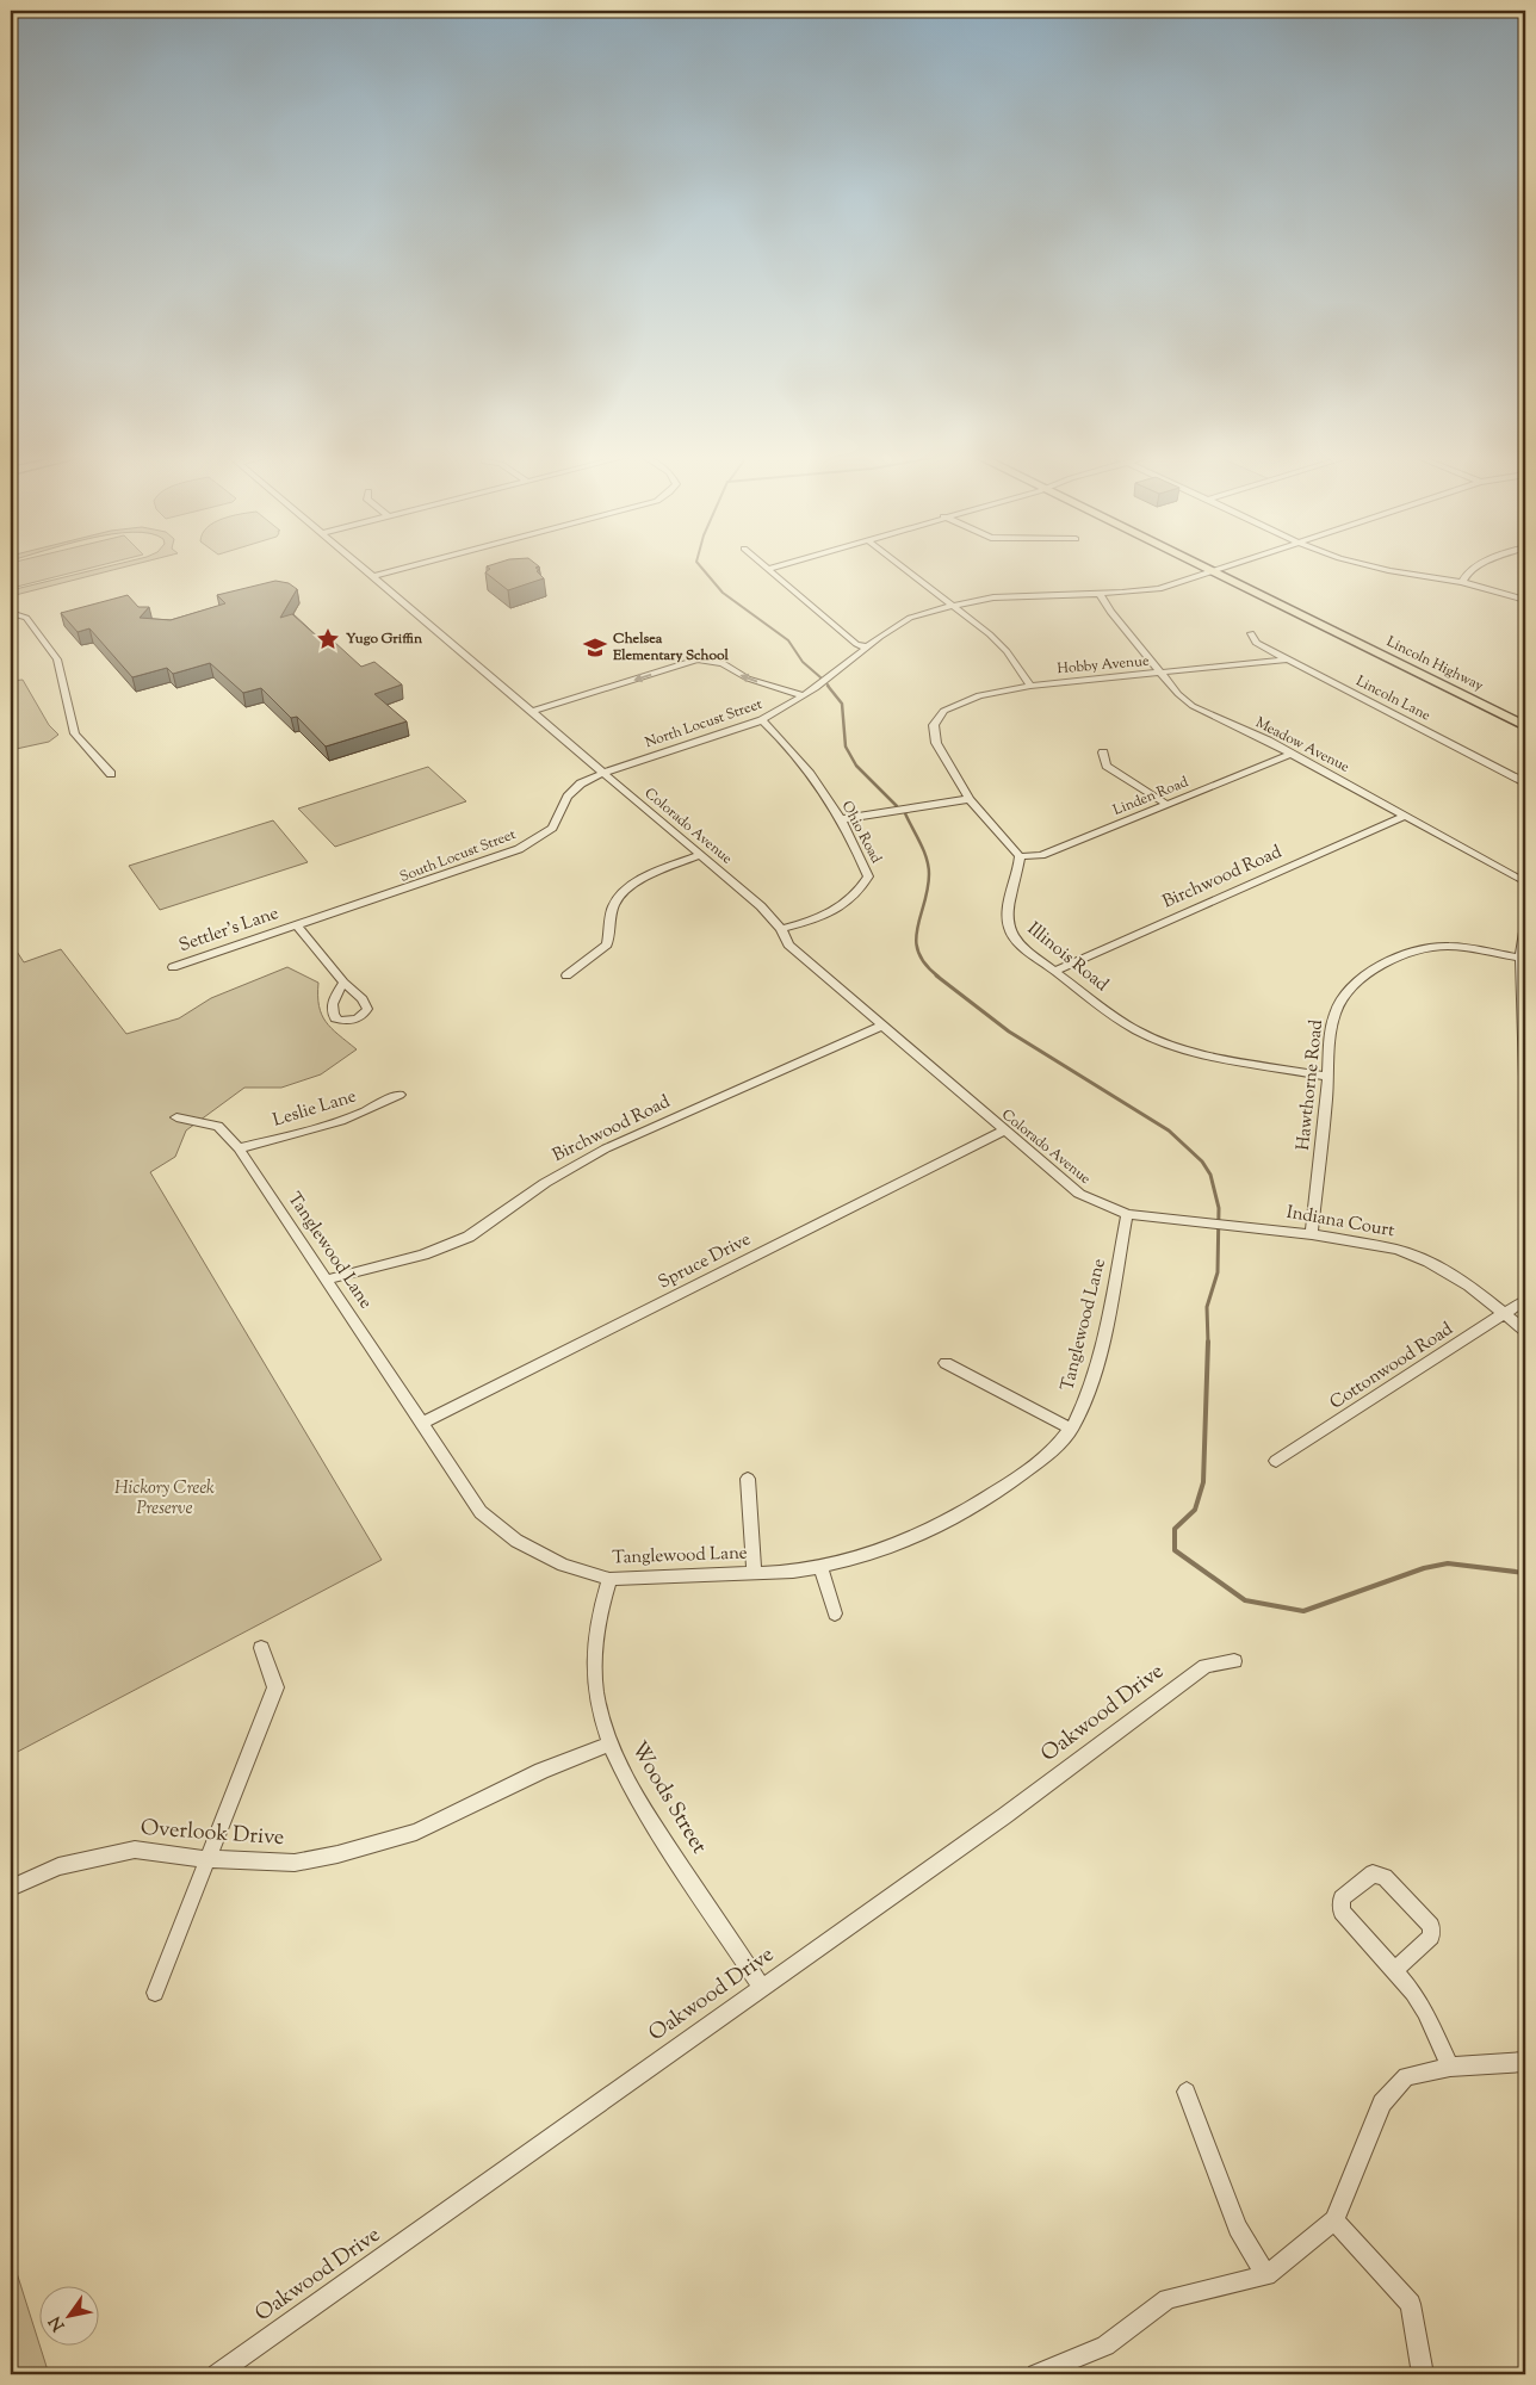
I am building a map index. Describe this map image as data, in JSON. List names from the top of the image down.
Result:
{
  "streets": {
    "main road": ["Lincoln Highway"],
    "street": [
      "Hobby Avenue",
      "Lincoln Lane",
      "North Locust Street",
      "Meadow Avenue",
      "Linden Road",
      "Colorado Avenue",
      "Ohio Road",
      "South Locust Street",
      "Birchwood Road",
      "Settler's Lane",
      "Illinois Road",
      "Hawthorne Road",
      "Leslie Lane",
      "Indiana Court",
      "Tanglewood Lane",
      "Spruce Drive",
      "Cottonwood Road",
      "Oakwood Drive",
      "Woods Street",
      "Overlook Drive"
    ]
  },
  "crossings": [
    ["Lincoln Highway", "North Locust Street"],
    ["Hobby Avenue", "Lincoln Lane"],
    ["Hobby Avenue", "Meadow Avenue"],
    ["North Locust Street", "Meadow Avenue"],
    ["North Locust Street", "Colorado Avenue"],
    ["North Locust Street", "Ohio Road"],
    ["North Locust Street", "South Locust Street"],
    ["Meadow Avenue", "Linden Road"],
    ["Meadow Avenue", "Birchwood Road"],
    ["Linden Road", "Illinois Road"],
    ["Colorado Avenue", "Ohio Road"],
    ["Colorado Avenue", "South Locust Street"],
    ["Colorado Avenue", "Birchwood Road"],
    ["Colorado Avenue", "Indiana Court"],
    ["Colorado Avenue", "Tanglewood Lane"],
    ["Colorado Avenue", "Spruce Drive"],
    ["South Locust Street", "Settler's Lane"],
    ["Birchwood Road", "Illinois Road"],
    ["Birchwood Road", "Tanglewood Lane"],
    ["Illinois Road", "Hawthorne Road"],
    ["Hawthorne Road", "Indiana Court"],
    ["Leslie Lane", "Tanglewood Lane"],
    ["Indiana Court", "Tanglewood Lane"],
    ["Indiana Court", "Cottonwood Road"],
    ["Tanglewood Lane", "Spruce Drive"],
    ["Tanglewood Lane", "Woods Street"],
    ["Oakwood Drive", "Woods Street"],
    ["Woods Street", "Overlook Drive"]
  ],
  "parks": ["Hickory Creek Preserve"],
  "places": {
    "place": ["Yugo Griffin"],
    "school or university": ["Chelsea Elementary School"]
  },
  "north": "bottom left"
}
